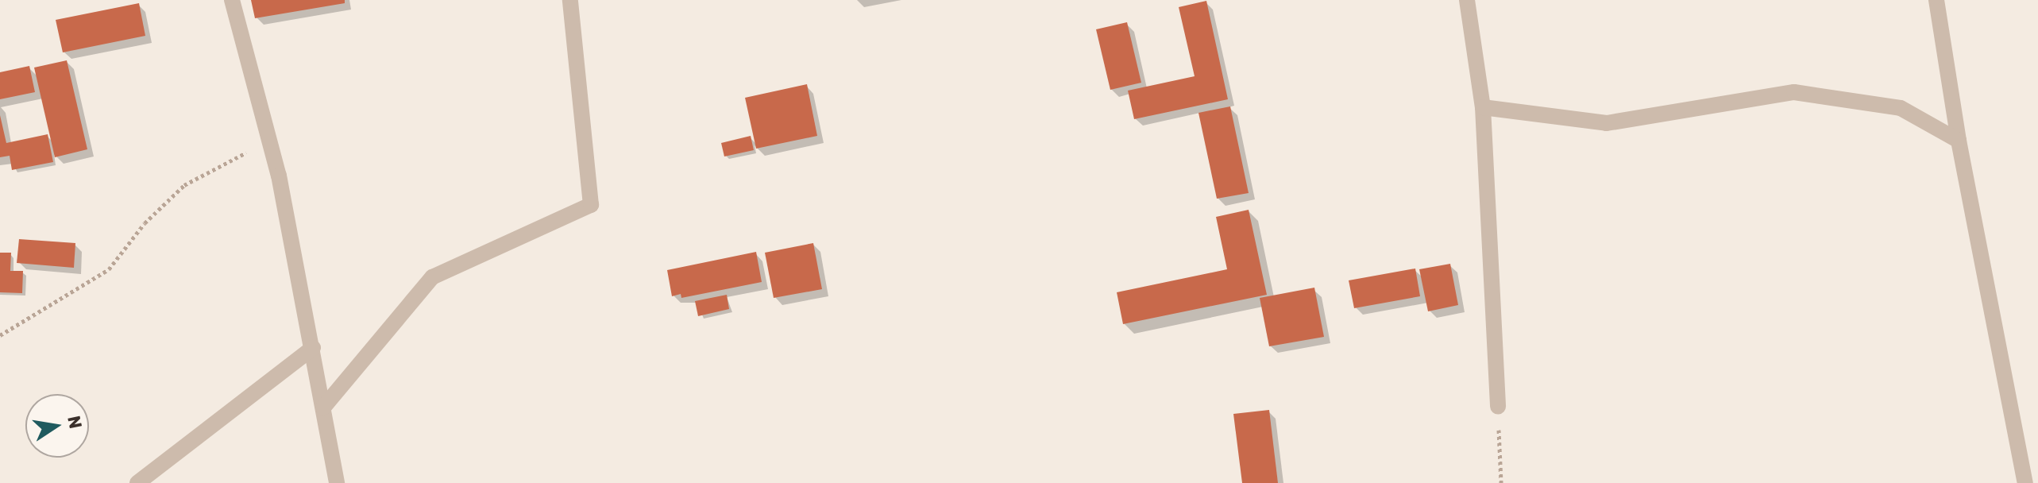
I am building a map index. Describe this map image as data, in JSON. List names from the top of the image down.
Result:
{
  "north": "right"
}
